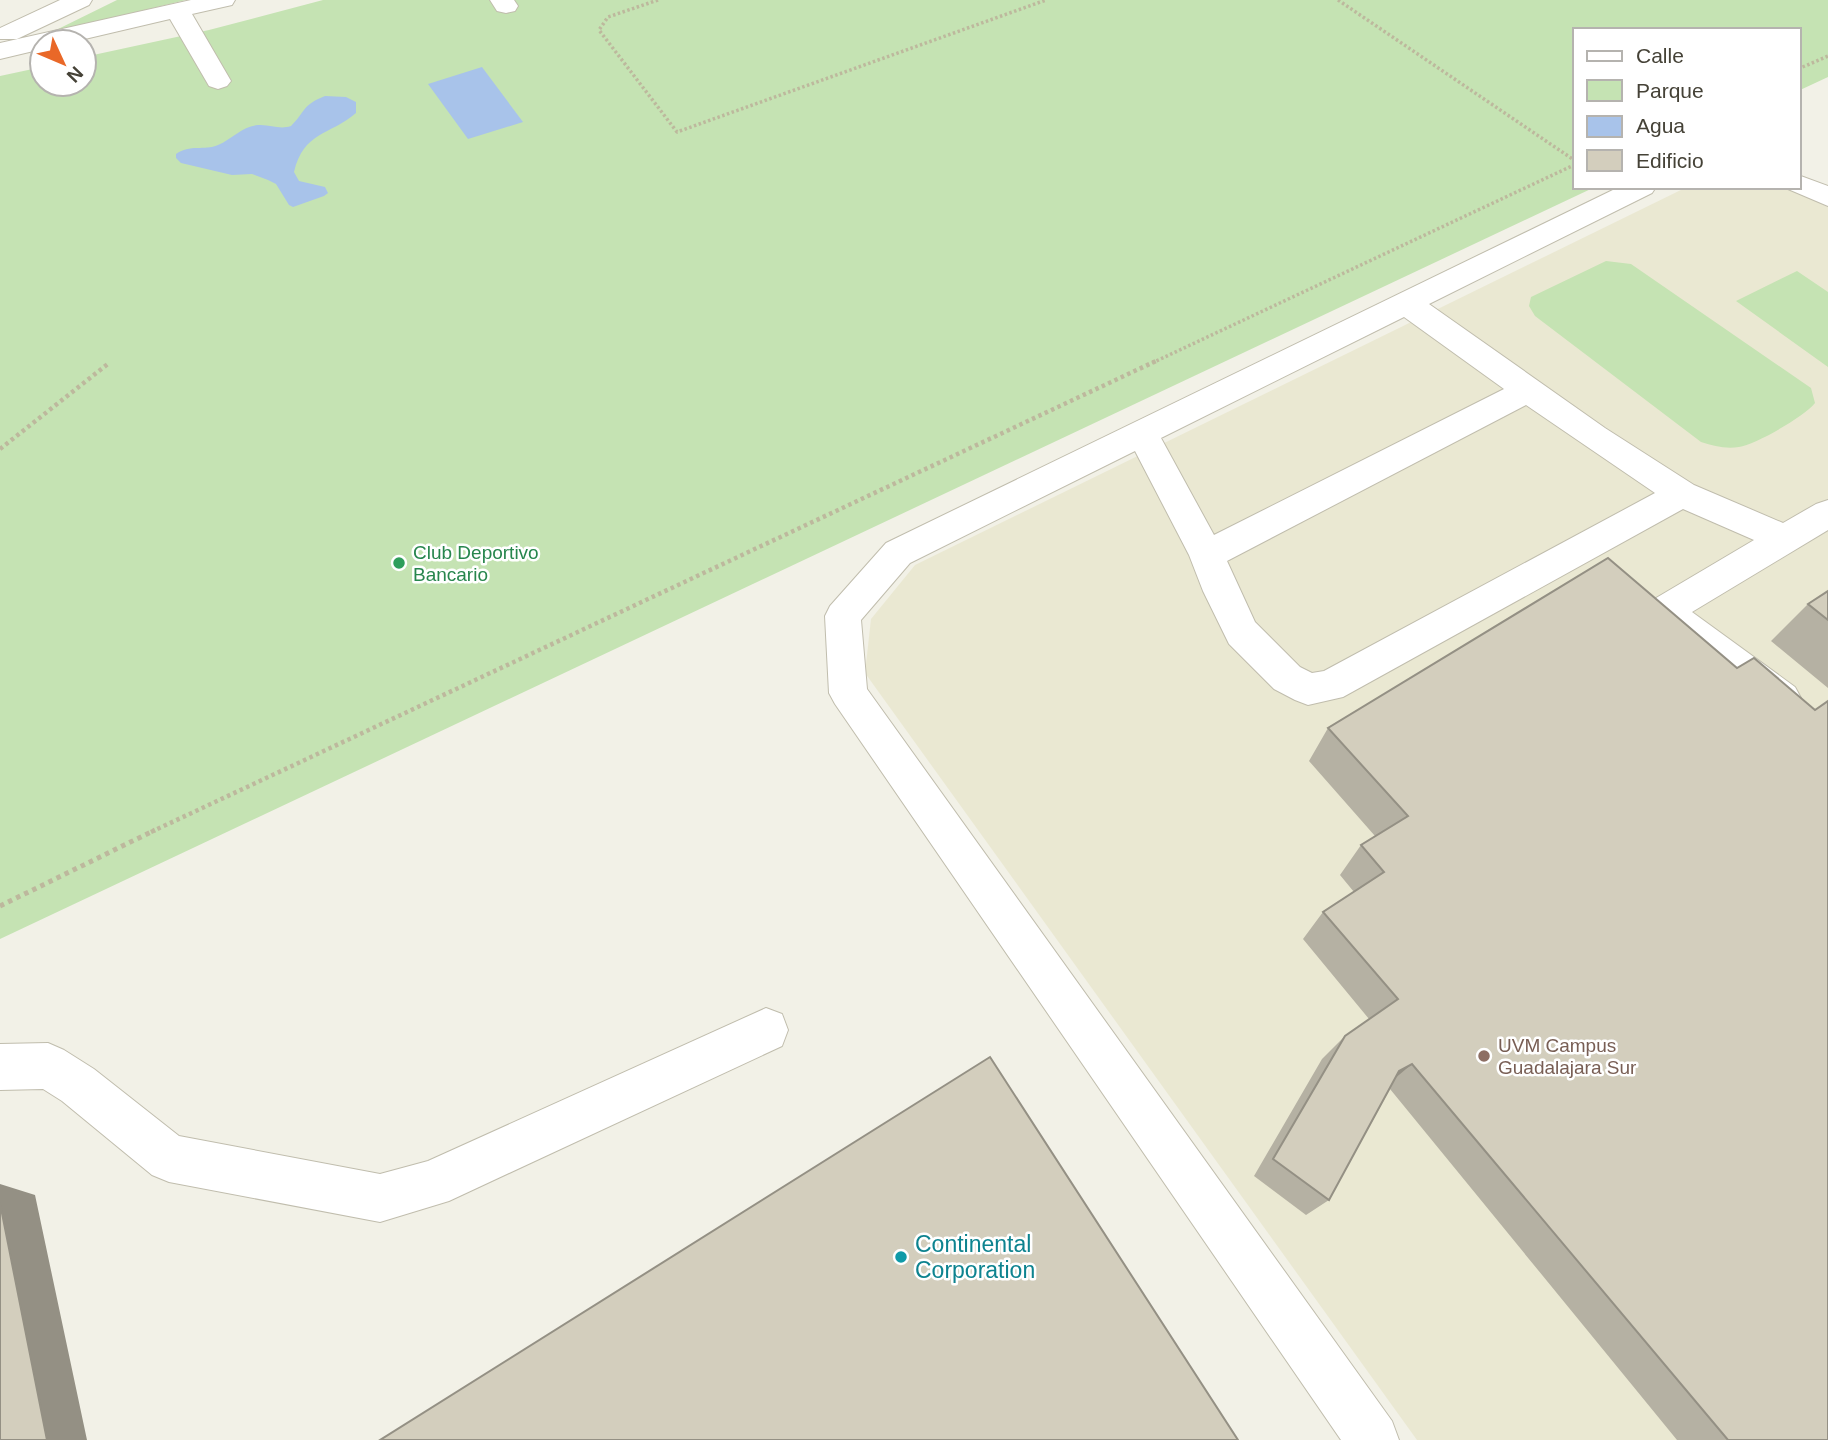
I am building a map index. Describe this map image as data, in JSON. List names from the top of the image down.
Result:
{
  "places": ["Club Deportivo Bancario", "UVM Campus Guadalajara Sur", "Continental Corporation"],
  "legend": [
    "Calle",
    "Parque",
    "Agua",
    "Edificio"
  ],
  "north": "bottom right"
}
